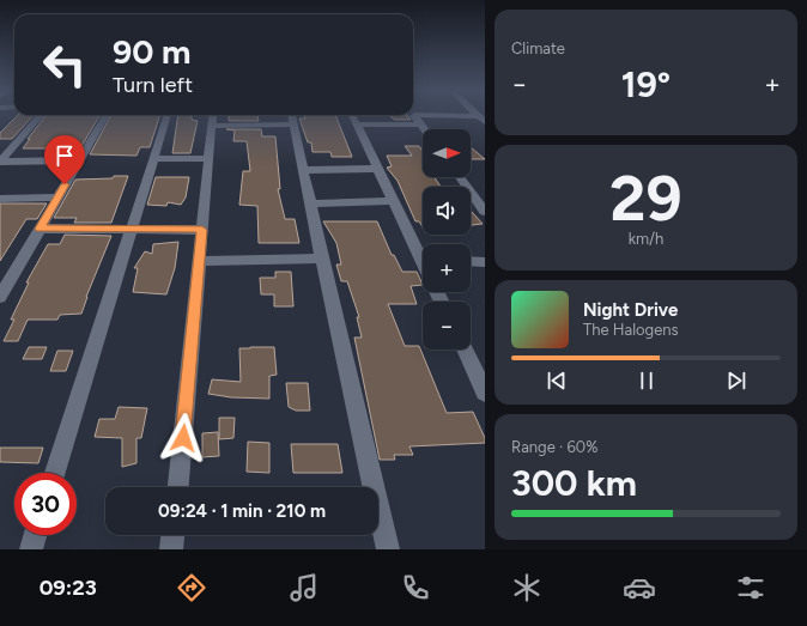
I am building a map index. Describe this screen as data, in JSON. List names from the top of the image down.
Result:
{
  "north": "right",
  "page": {
    "tile": [
      "Climate",
      ["29", "km/h"],
      ["Range · 60%", "300 km"]
    ],
    "turn": ["90 m", "Turn left"],
    "heat": ["−", "19°", "+"],
    "map_buttons": ["+", "−"],
    "song": ["Night Drive", "The Halogens"],
    "limit": "30",
    "trip": "09:24 · 1 min · 210 m",
    "tabs": "09:23"
  }
}
